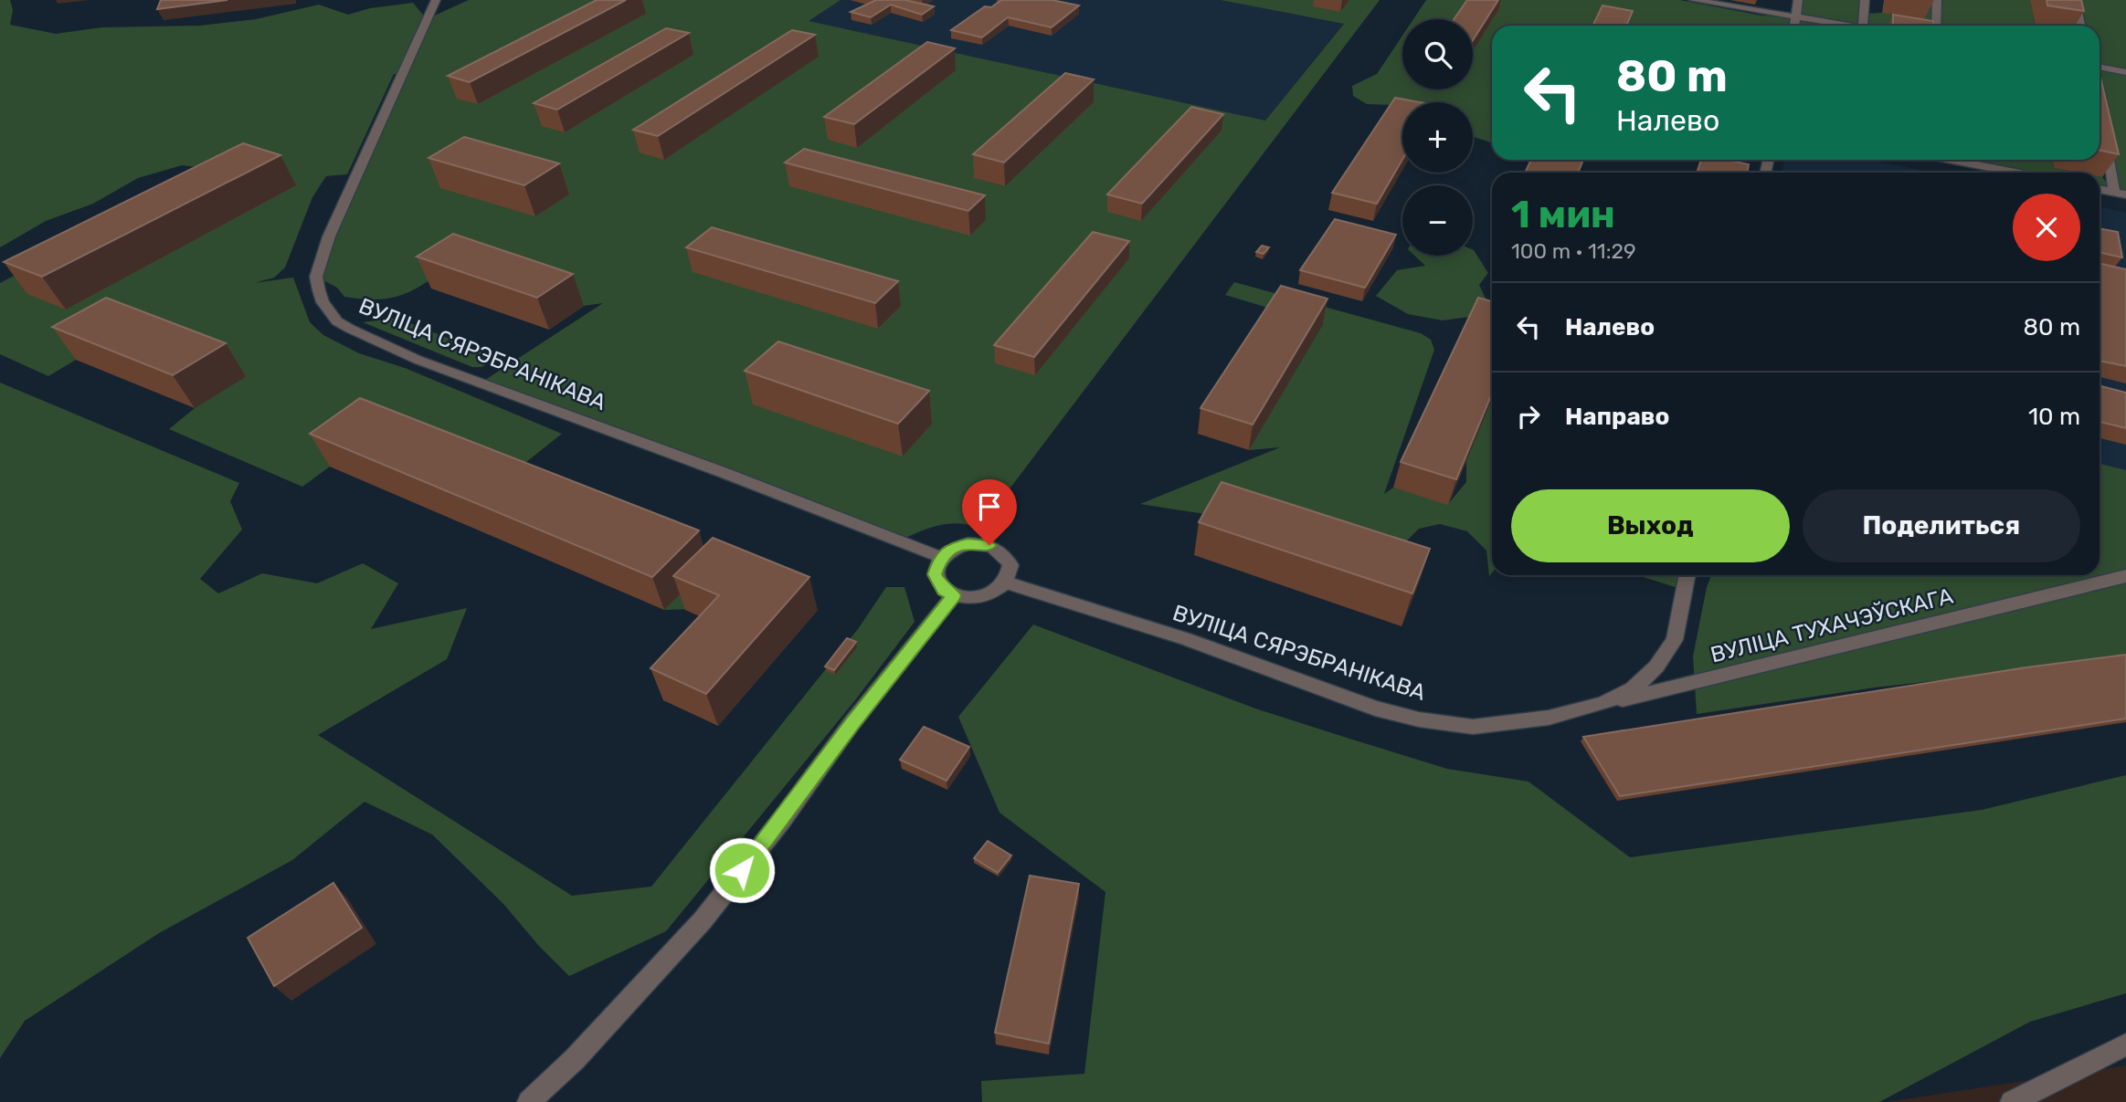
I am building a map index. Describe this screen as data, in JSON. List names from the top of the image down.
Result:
{
  "streets": {
    "street": ["ВУЛІЦА СЯРЭБРАНІКАВА", "ВУЛІЦА ТУХАЧЭЎСКАГА"]
  },
  "crossings": [
    ["ВУЛІЦА СЯРЭБРАНІКАВА", "ВУЛІЦА ТУХАЧЭЎСКАГА"]
  ],
  "page": {
    "map_buttons": ["+", "−"],
    "turn": ["80 m", "Налево"],
    "heading": ["1 мин", "100 m · 11:29"],
    "list": [
      {
        "name": "Налево",
        "value": "80 m"
      },
      {
        "name": "Направо",
        "value": "10 m"
      }
    ],
    "buttons": ["Выход", "Поделиться"]
  }
}
